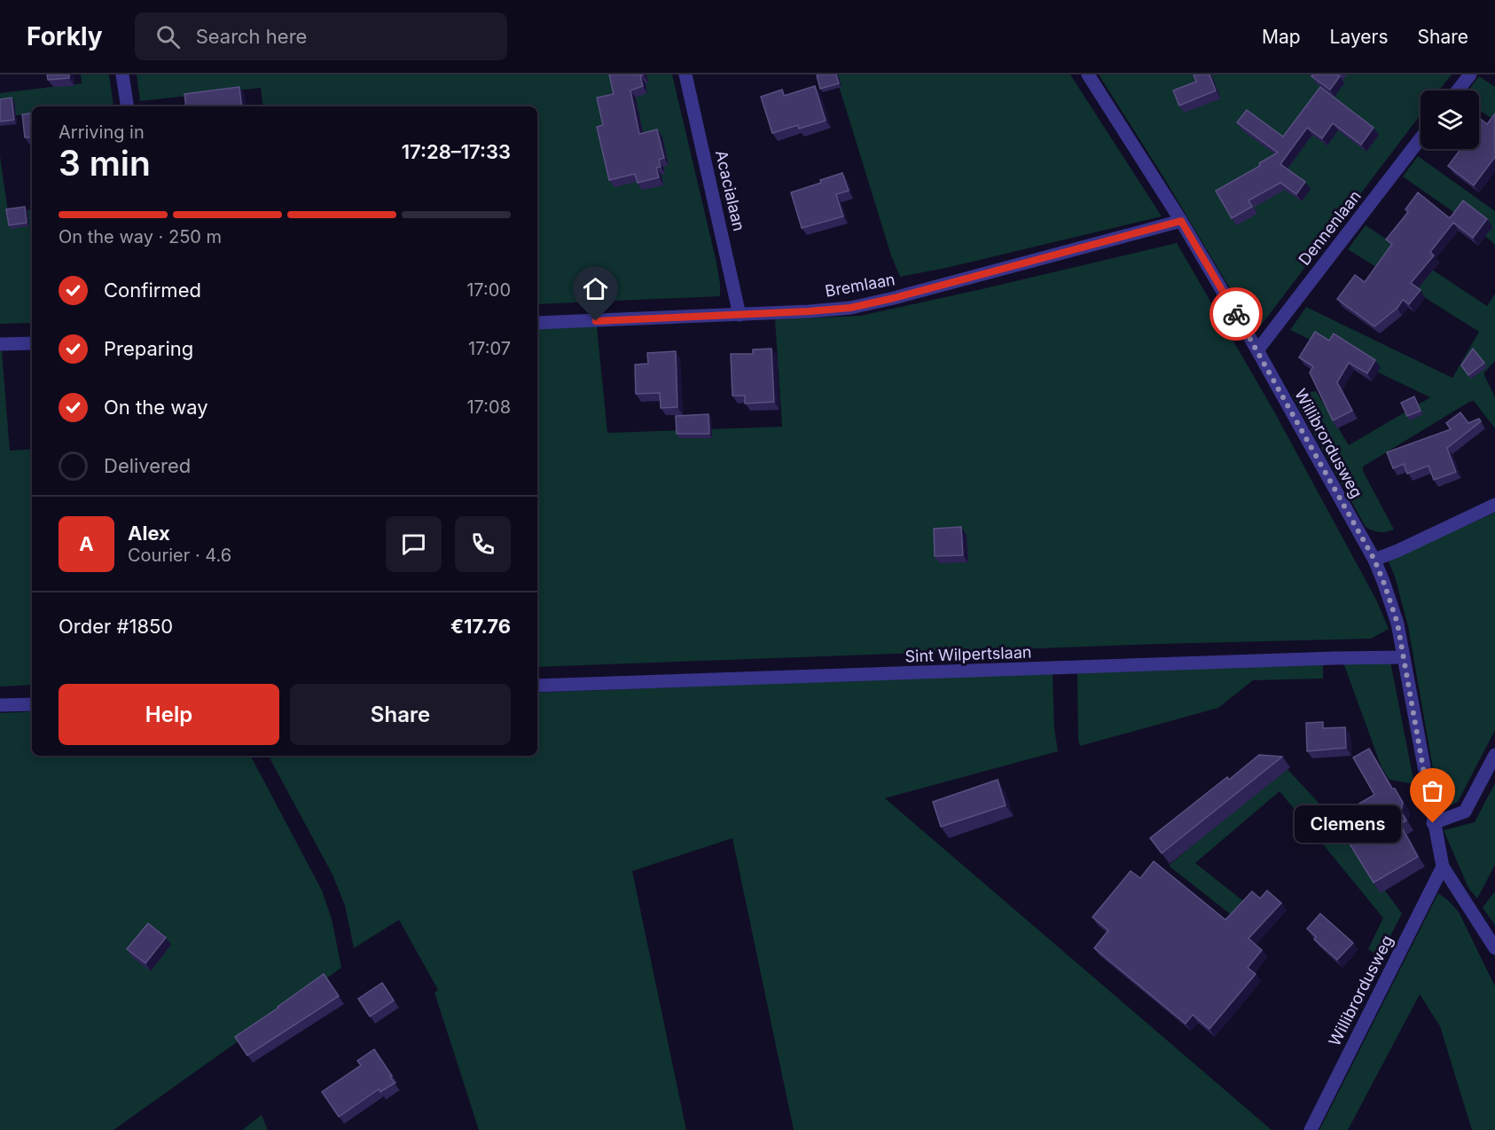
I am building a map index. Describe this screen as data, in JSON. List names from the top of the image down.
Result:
{
  "streets": {
    "street": [
      "Acacialaan",
      "Dennenlaan",
      "Bremlaan",
      "Willibrordusweg",
      "Sint Wilpertslaan"
    ]
  },
  "crossings": [
    ["Acacialaan", "Bremlaan"],
    ["Dennenlaan", "Willibrordusweg"],
    ["Bremlaan", "Willibrordusweg"],
    ["Willibrordusweg", "Sint Wilpertslaan"]
  ],
  "places": ["Clemens"],
  "page": {
    "header": "Forkly",
    "search": "Search here",
    "nav": ["Map", "Layers", "Share"],
    "heading": ["3 min", "Arriving in", "17:28–17:33"],
    "panel": [
      "Alex",
      "Courier · 4.6",
      "Order #1850",
      "€17.76"
    ],
    "bar": "On the way · 250 m",
    "list": [
      ["Confirmed", "17:00"],
      ["Preparing", "17:07"],
      ["On the way", "17:08"],
      "Delivered"
    ],
    "round": "A",
    "buttons": ["Help", "Share"],
    "bubble": "Clemens"
  }
}
